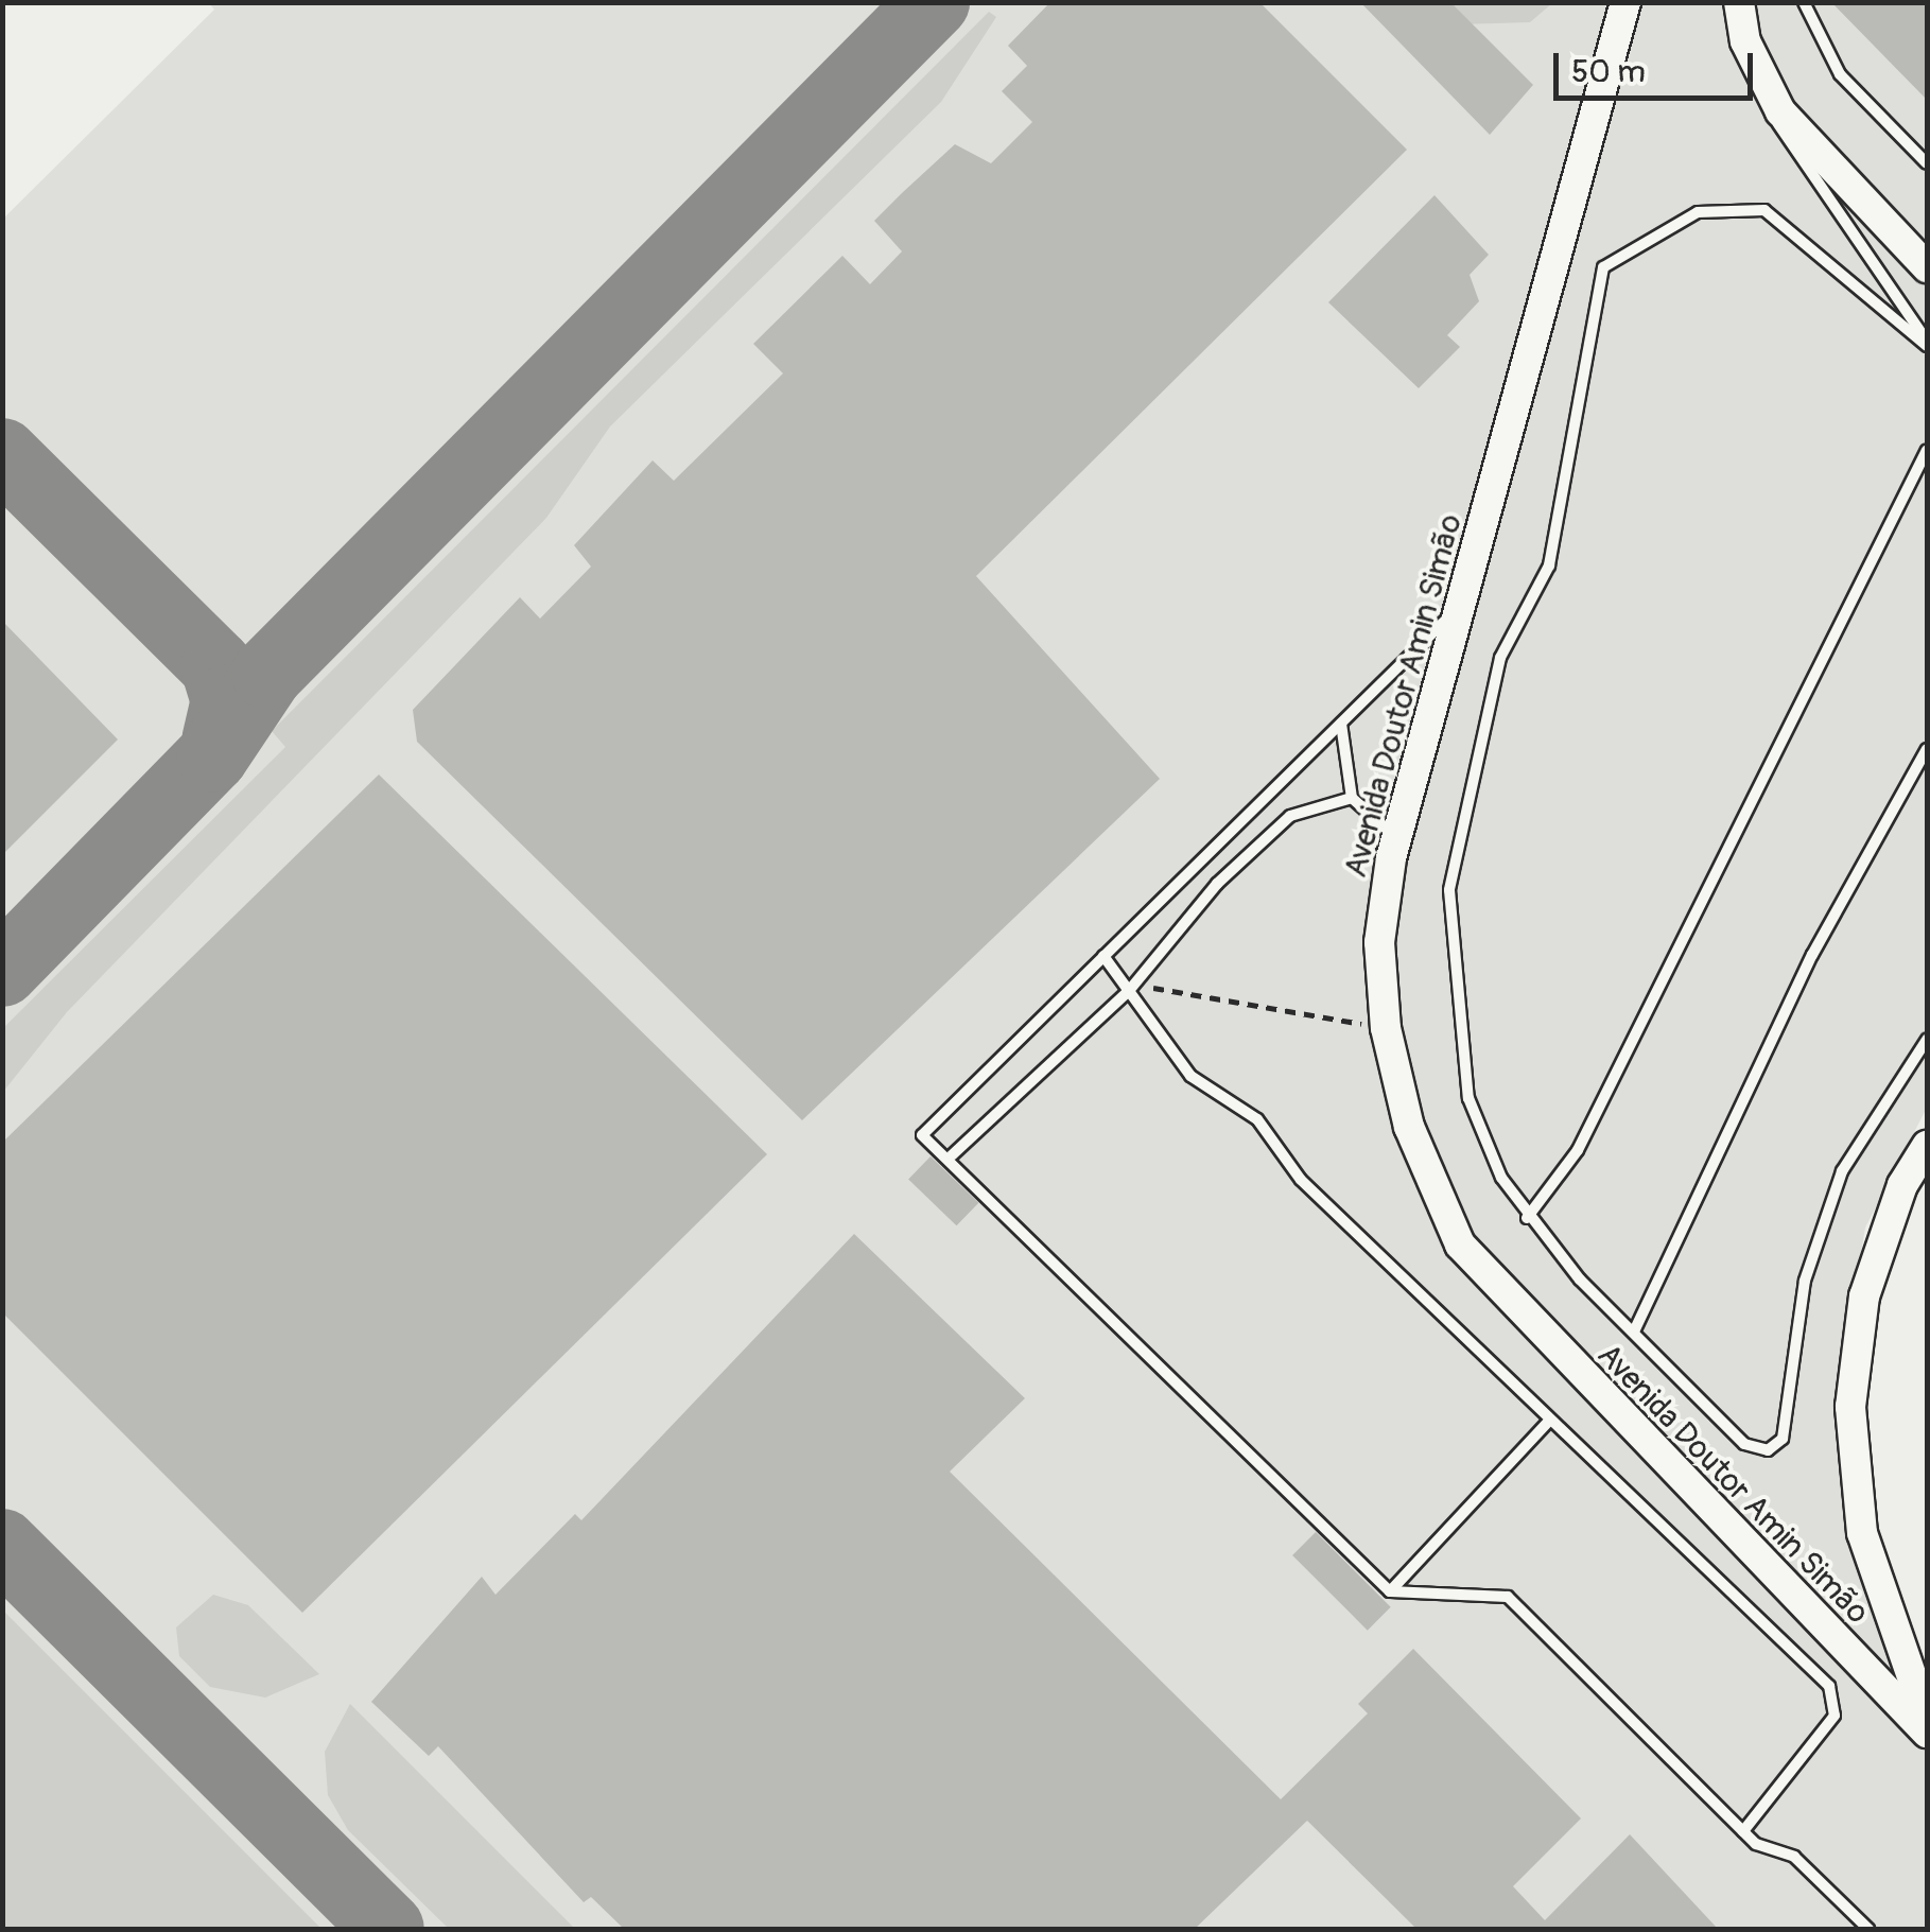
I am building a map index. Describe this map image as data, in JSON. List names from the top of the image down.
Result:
{
  "streets": {
    "street": ["Avenida Doutor Amin Simão"]
  },
  "scale_bar": "50 m"
}
